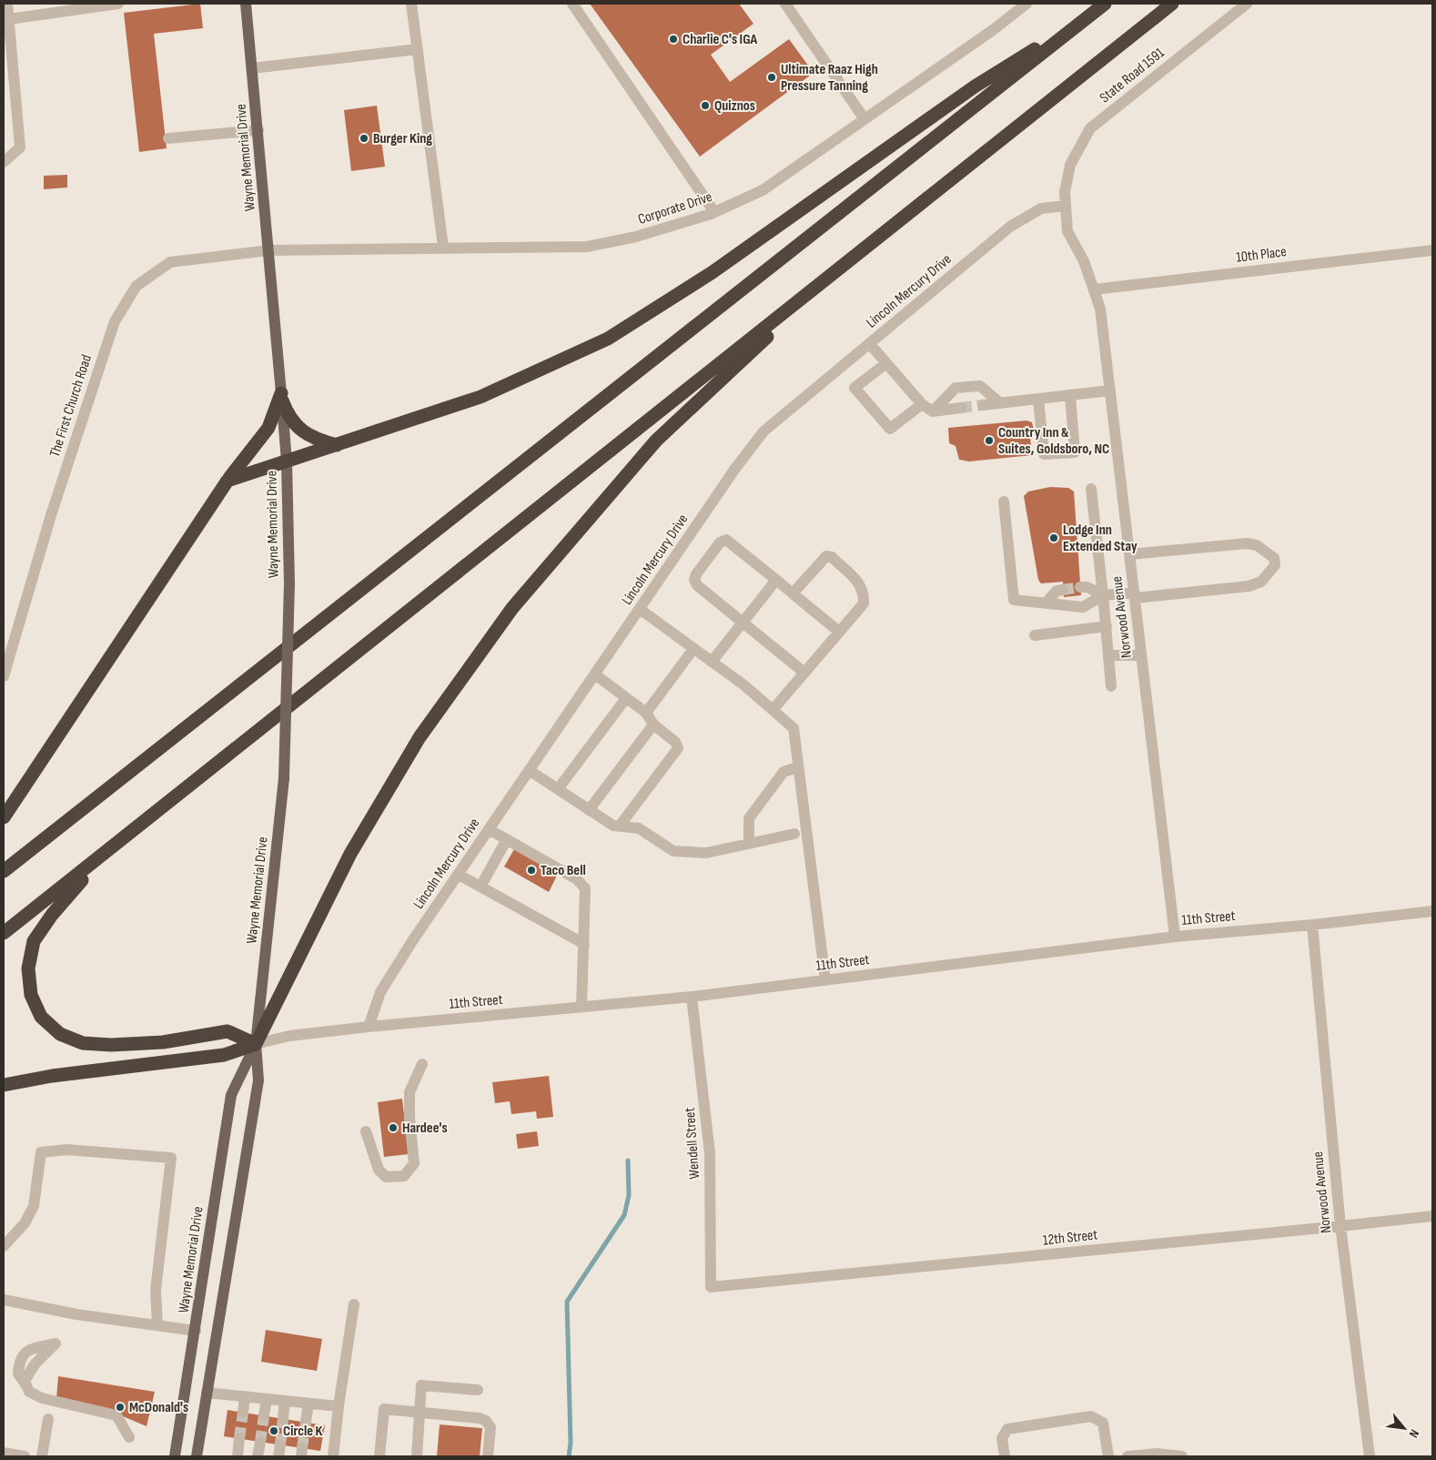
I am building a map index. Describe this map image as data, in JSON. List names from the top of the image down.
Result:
{
  "streets": {
    "main road": ["Wayne Memorial Drive"],
    "street": [
      "State Road 1591",
      "Corporate Drive",
      "10th Place",
      "Lincoln Mercury Drive",
      "The First Church Road",
      "Norwood Avenue",
      "11th Street",
      "Wendell Street",
      "12th Street"
    ]
  },
  "crossings": [
    ["State Road 1591", "Norwood Avenue"],
    ["Wayne Memorial Drive", "Corporate Drive"],
    ["Wayne Memorial Drive", "The First Church Road"],
    ["Wayne Memorial Drive", "11th Street"],
    ["Corporate Drive", "The First Church Road"],
    ["10th Place", "Norwood Avenue"],
    ["Lincoln Mercury Drive", "Norwood Avenue"],
    ["Lincoln Mercury Drive", "11th Street"],
    ["Norwood Avenue", "11th Street"],
    ["Norwood Avenue", "12th Street"],
    ["11th Street", "Wendell Street"],
    ["Wendell Street", "12th Street"]
  ],
  "places": [
    "Charlie C's IGA",
    "Ultimate Raaz High Pressure Tanning",
    "Quiznos",
    "Burger King",
    "Country Inn & Suites, Goldsboro, NC",
    "Lodge Inn Extended Stay",
    "Taco Bell",
    "Hardee's",
    "McDonald's",
    "Circle K"
  ],
  "north": "bottom right"
}
